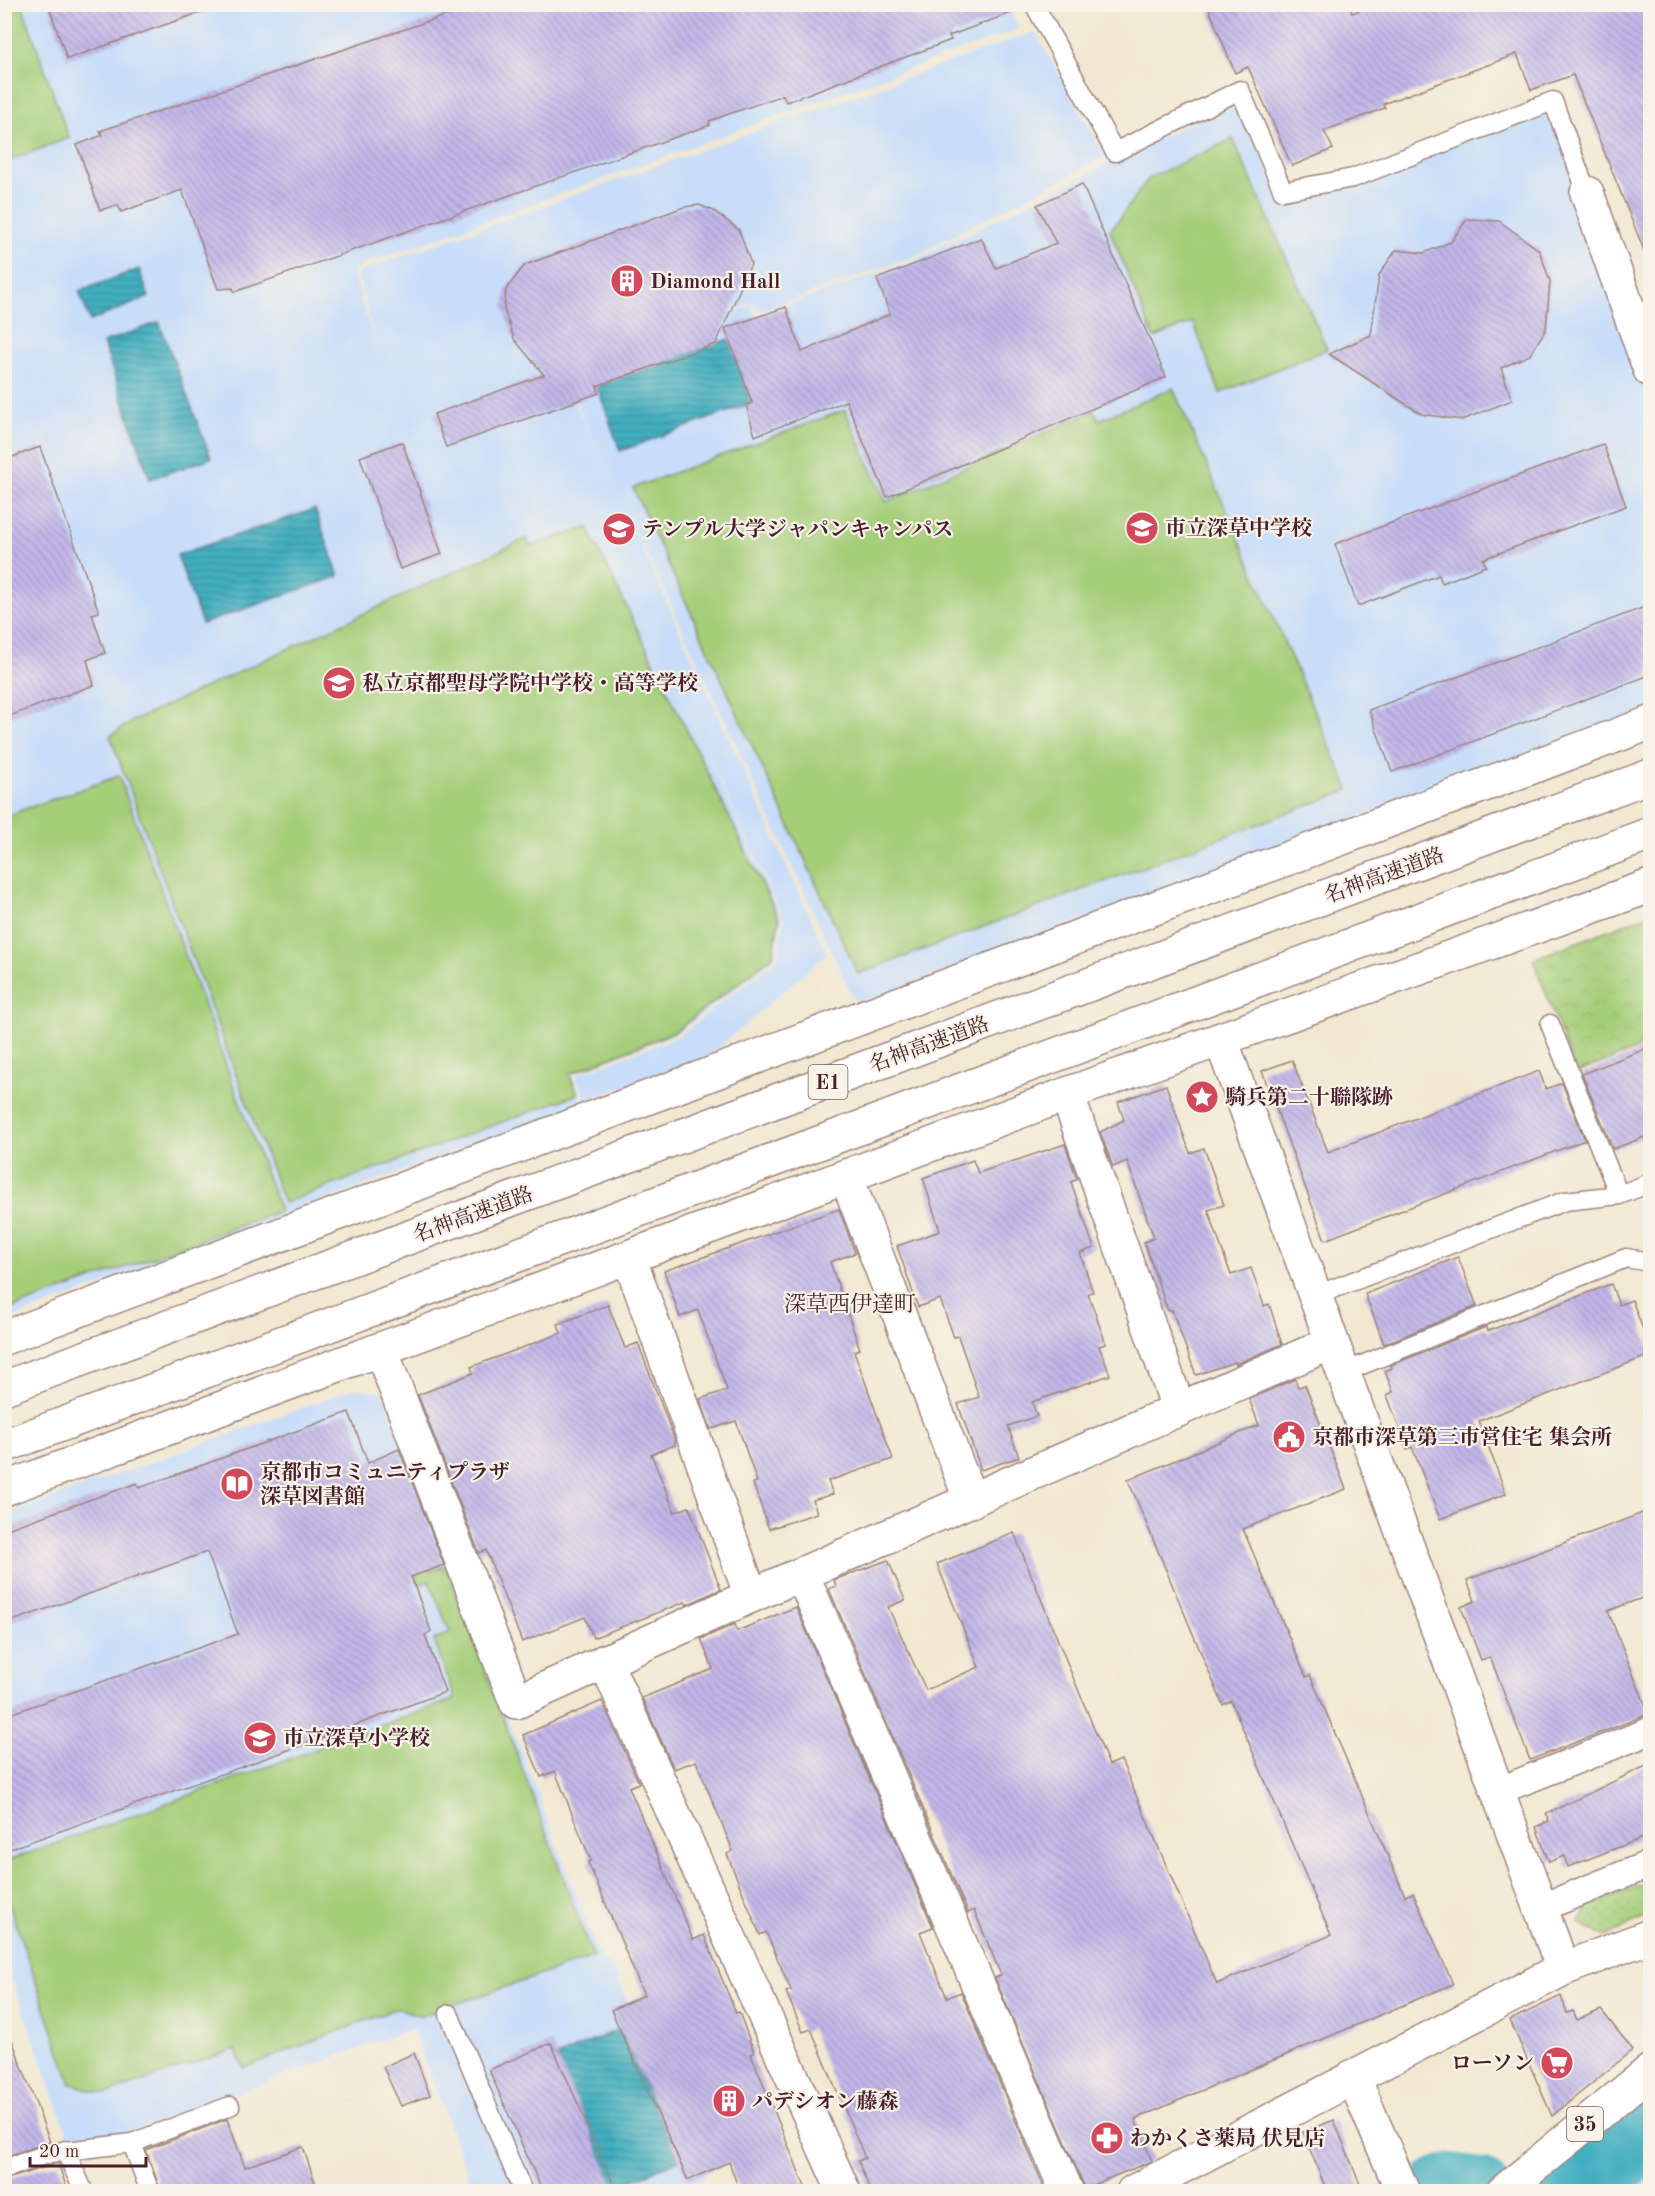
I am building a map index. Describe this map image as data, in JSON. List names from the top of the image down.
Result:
{
  "streets": {
    "main road": ["名神高速道路", "E1", "35"]
  },
  "districts": ["深草西伊達町"],
  "places": {
    "building": ["Diamond Hall", "パデシオン藤森"],
    "school or university": [
      "市立深草中学校",
      "テンプル大学ジャパンキャンパス",
      "私立京都聖母学院中学校・高等学校",
      "市立深草小学校"
    ],
    "place": ["騎兵第二十聯隊跡"],
    "public building": ["京都市深草第三市営住宅 集会所"],
    "library": ["京都市コミュニティプラザ 深草図書館"],
    "supermarket": ["ローソン"],
    "pharmacy": ["わかくさ薬局 伏見店"]
  },
  "scale_bar": "20 m"
}
